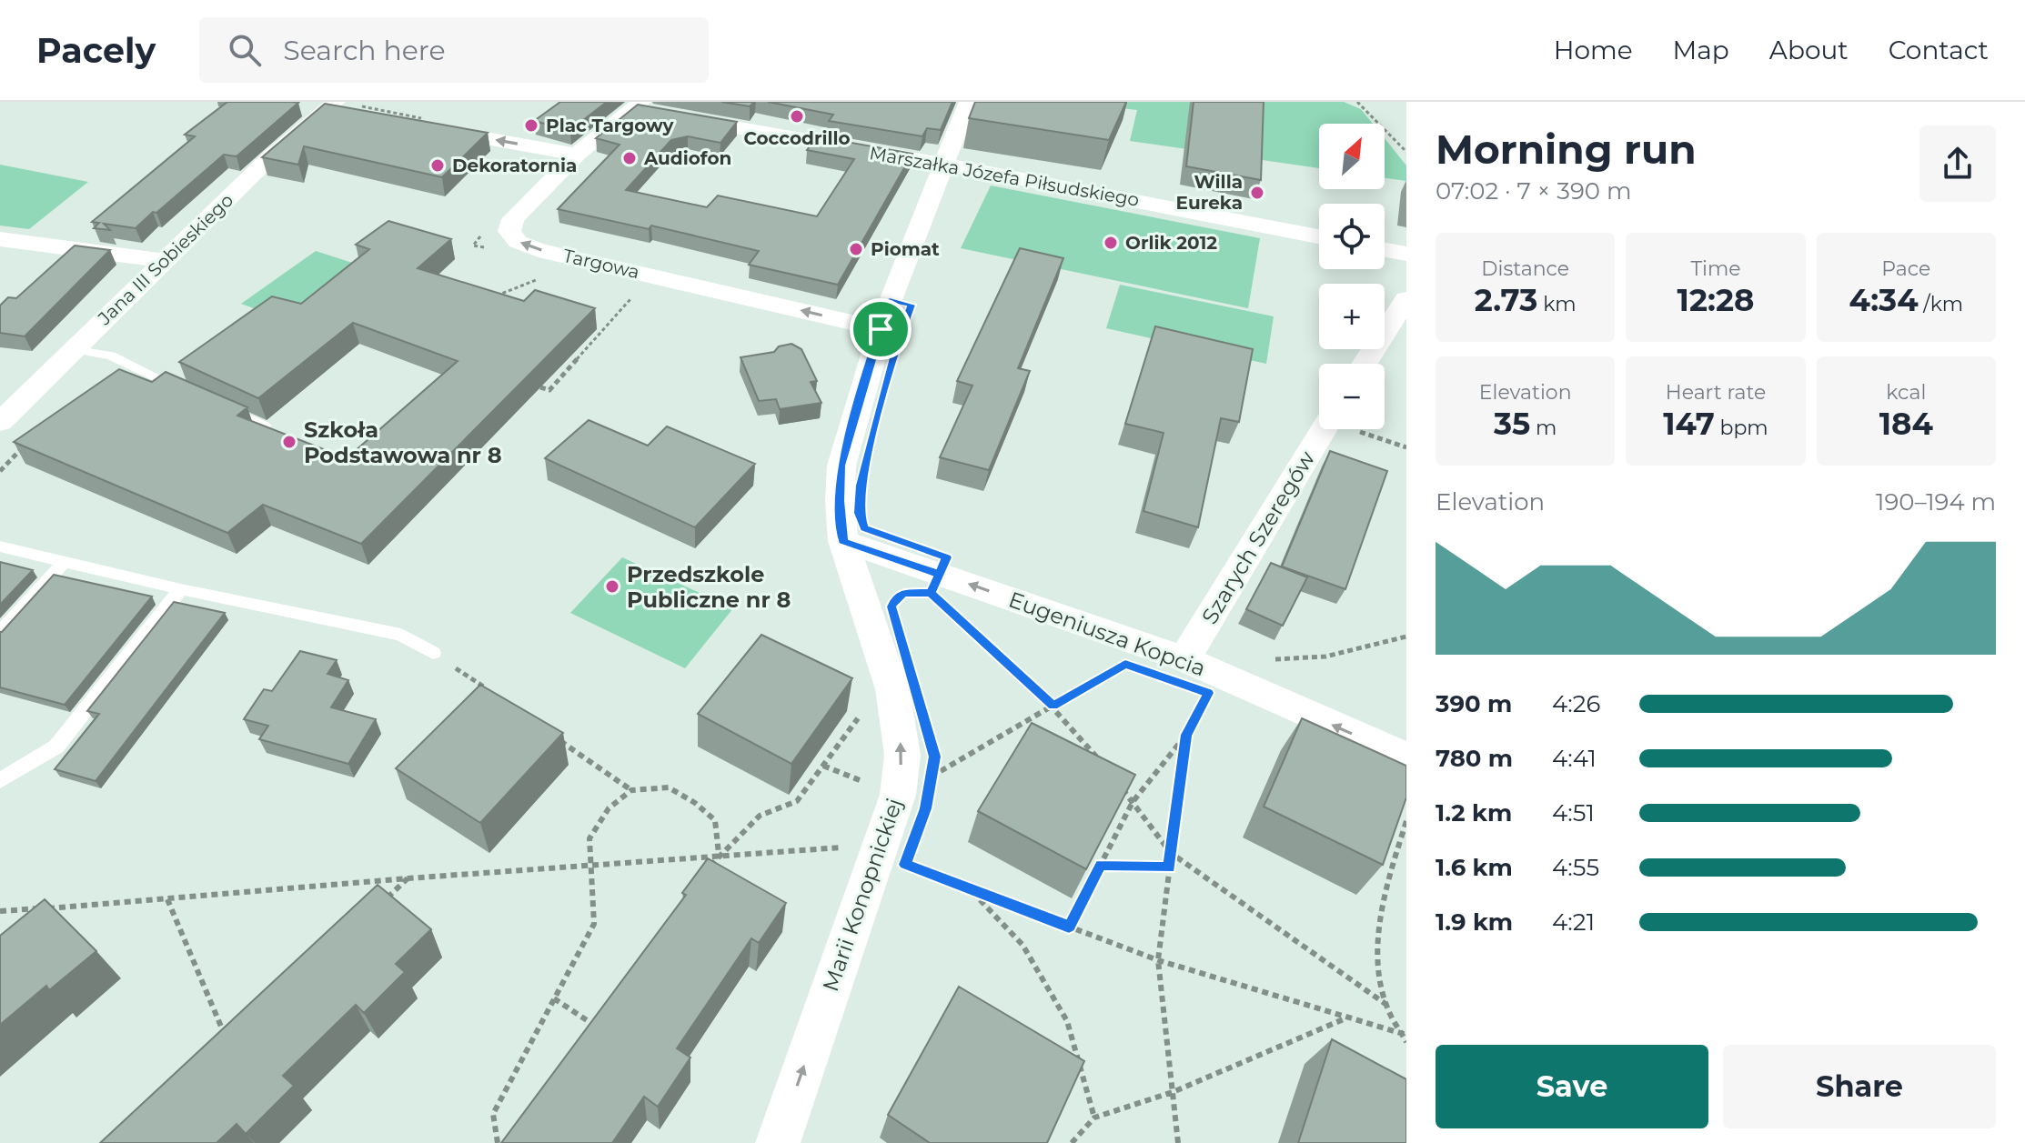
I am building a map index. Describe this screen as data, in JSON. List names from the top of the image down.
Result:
{
  "streets": {
    "street": [
      "Marszałka Józefa Piłsudskiego",
      "Jana III Sobieskiego",
      "Targowa",
      "Szarych Szeregów",
      "Eugeniusza Kopcia",
      "Marii Konopnickiej"
    ]
  },
  "crossings": [
    ["Marszałka Józefa Piłsudskiego", "Targowa"],
    ["Marszałka Józefa Piłsudskiego", "Marii Konopnickiej"],
    ["Targowa", "Marii Konopnickiej"],
    ["Szarych Szeregów", "Eugeniusza Kopcia"],
    ["Eugeniusza Kopcia", "Marii Konopnickiej"]
  ],
  "one_way": ["Eugeniusza Kopcia", "Marii Konopnickiej"],
  "places": [
    "Coccodrillo",
    "Plac Targowy",
    "Audiofon",
    "Dekoratornia",
    "Willa Eureka",
    "Orlik 2012",
    "Piomat",
    "Szkoła Podstawowa nr 8",
    "Przedszkole Publiczne nr 8"
  ],
  "north": "top right",
  "page": {
    "header": "Pacely",
    "search": "Search here",
    "nav": [
      "Home",
      "Map",
      "About",
      "Contact"
    ],
    "heading": ["Morning run", "07:02 · 7 × 390 m"],
    "map_buttons": ["+", "−"],
    "stats": [
      ["Distance", "2.73 km"],
      ["Time", "12:28"],
      ["Pace", "4:34 /km"],
      ["Elevation", "35 m"],
      ["Heart rate", "147 bpm"],
      ["kcal", "184"]
    ],
    "chart": ["Elevation", "190–194 m"],
    "list": [
      {
        "name": "390 m",
        "note": "4:26"
      },
      {
        "name": "780 m",
        "note": "4:41"
      },
      {
        "name": "1.2 km",
        "note": "4:51"
      },
      {
        "name": "1.6 km",
        "note": "4:55"
      },
      {
        "name": "1.9 km",
        "note": "4:21"
      }
    ],
    "buttons": ["Save", "Share"]
  }
}
